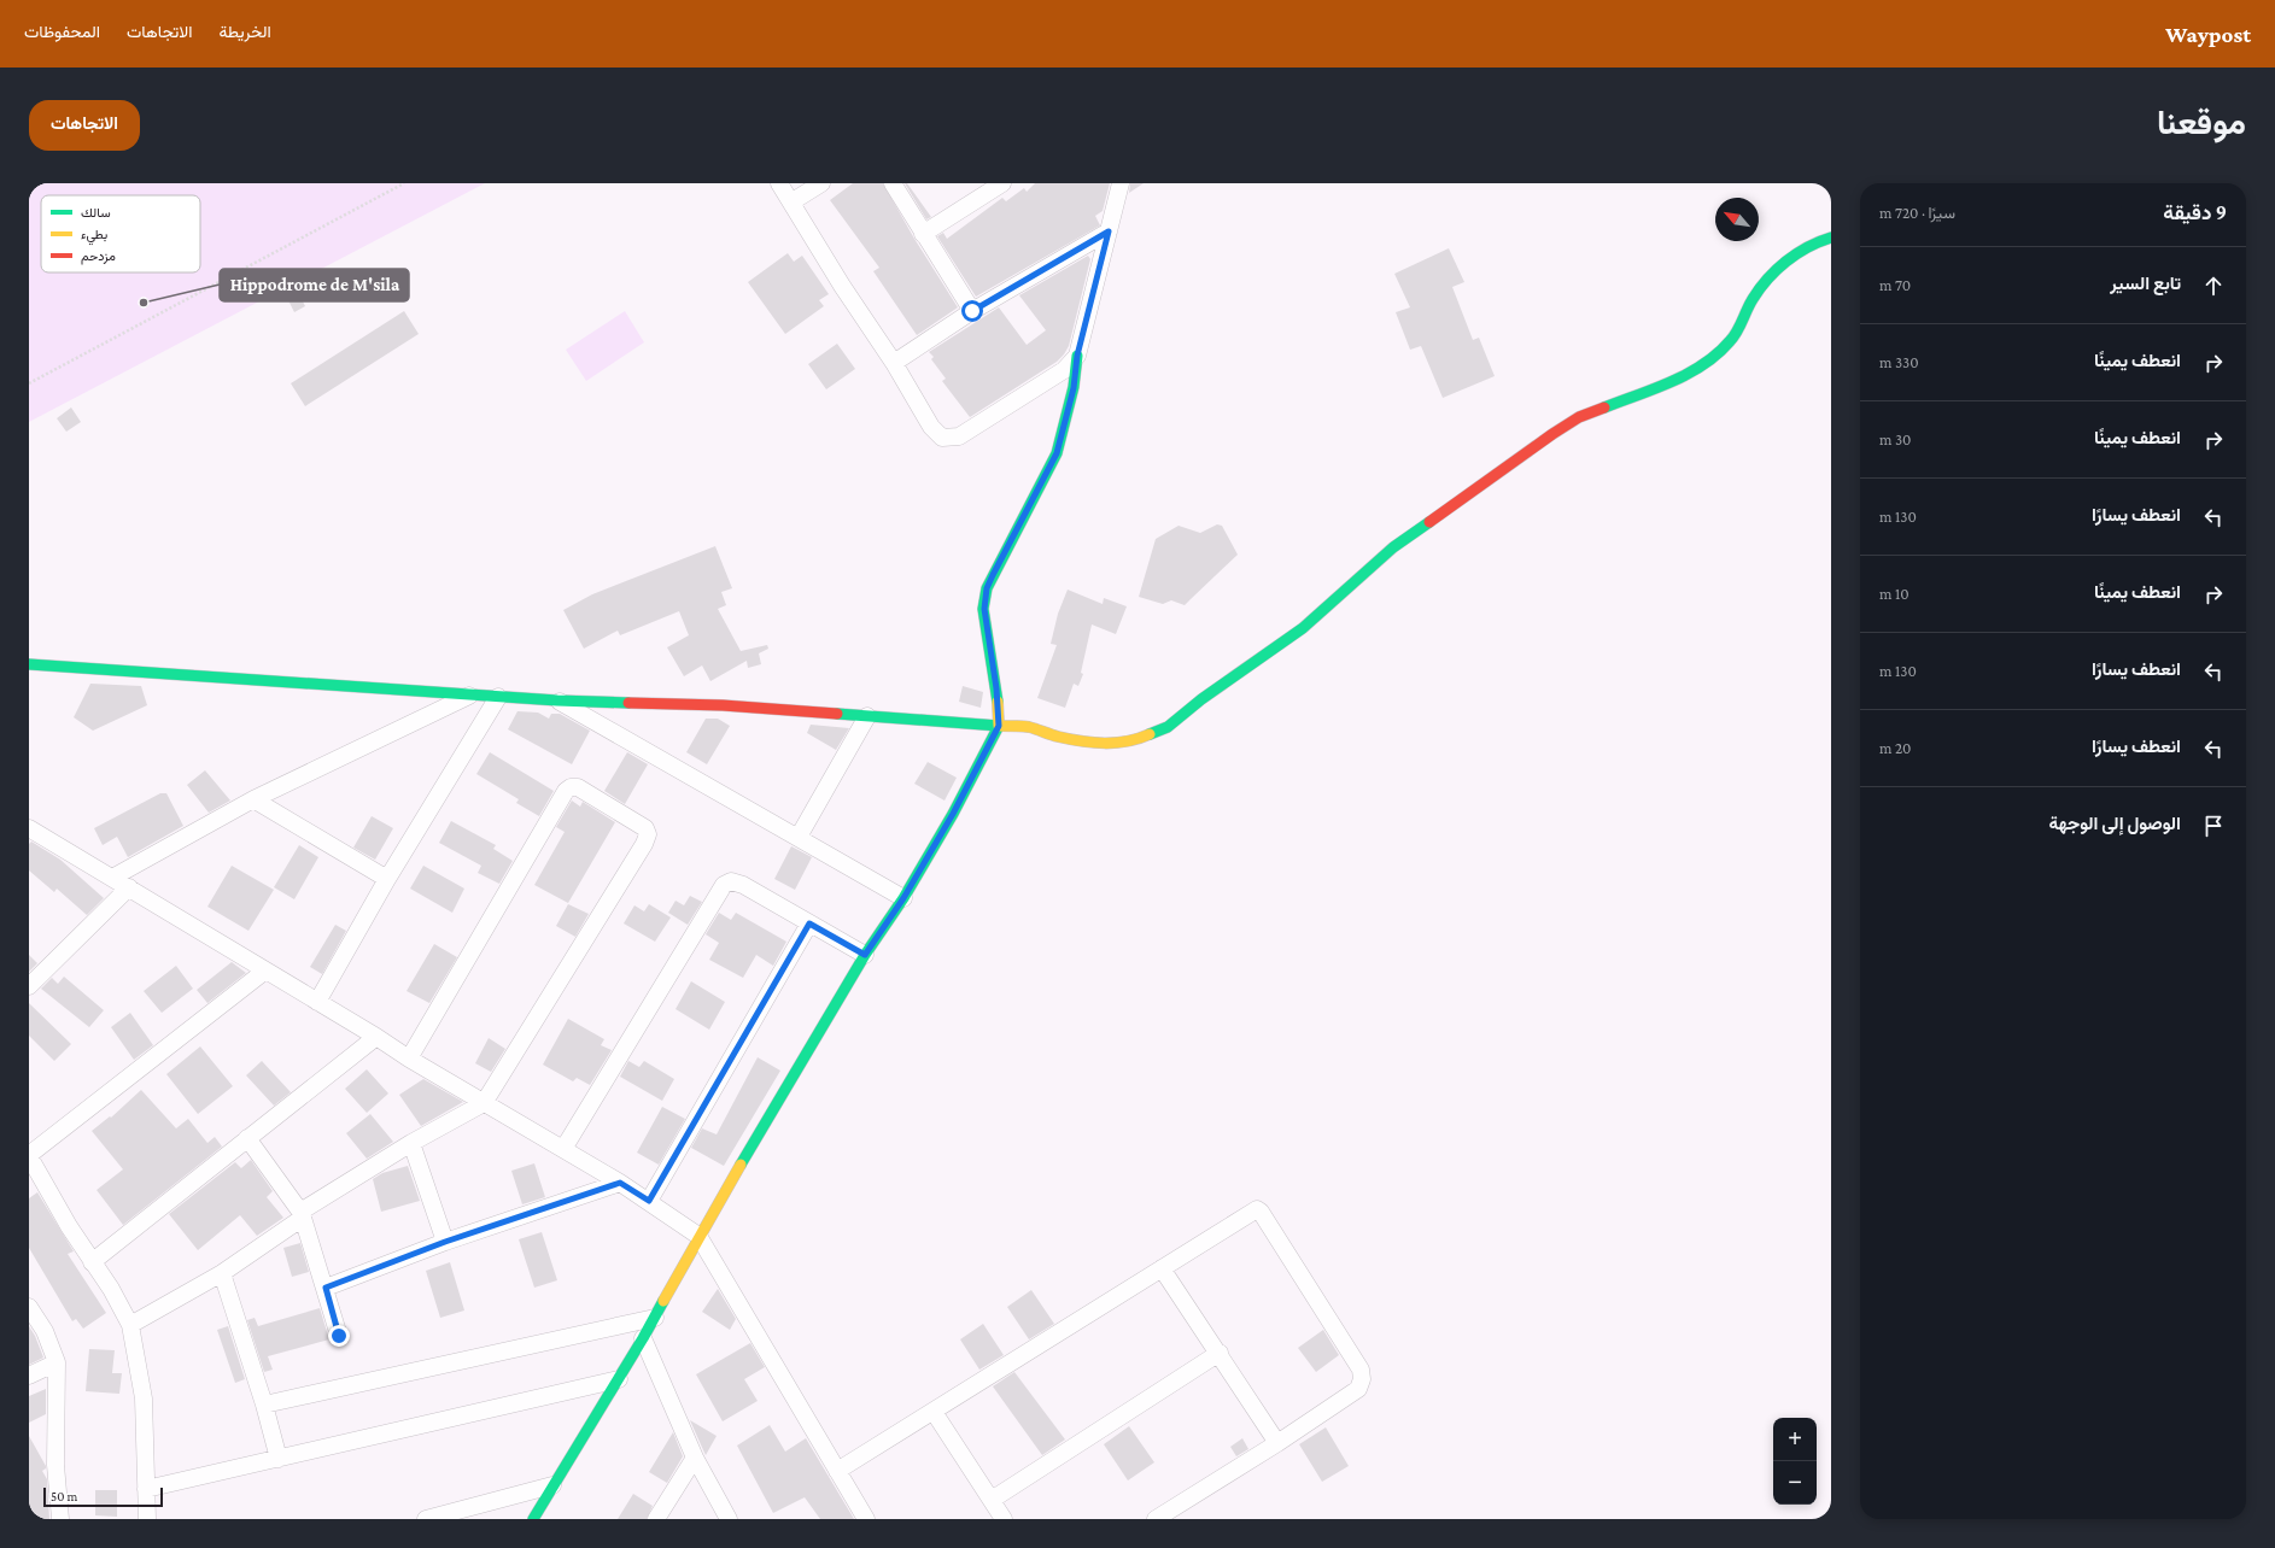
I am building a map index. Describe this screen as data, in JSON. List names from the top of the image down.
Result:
{
  "places": ["Hippodrome de M'sila"],
  "legend": ["سالك", "بطيء", "مزدحم"],
  "scale_bar": "50 m",
  "north": "top left",
  "page": {
    "header": "Waypost",
    "nav": ["الخريطة", "الاتجاهات", "المحفوظات"],
    "title": "موقعنا",
    "buttons": "الاتجاهات",
    "heading": ["9 دقيقة", "سيرًا · 720 m"],
    "list": [
      ["تابع السير", "70 m"],
      ["انعطف يمينًا", "330 m"],
      ["انعطف يمينًا", "30 m"],
      ["انعطف يسارًا", "130 m"],
      ["انعطف يمينًا", "10 m"],
      ["انعطف يسارًا", "130 m"],
      ["انعطف يسارًا", "20 m"],
      "الوصول إلى الوجهة"
    ],
    "map_buttons": ["+", "−"],
    "scale": "50 m"
  }
}
